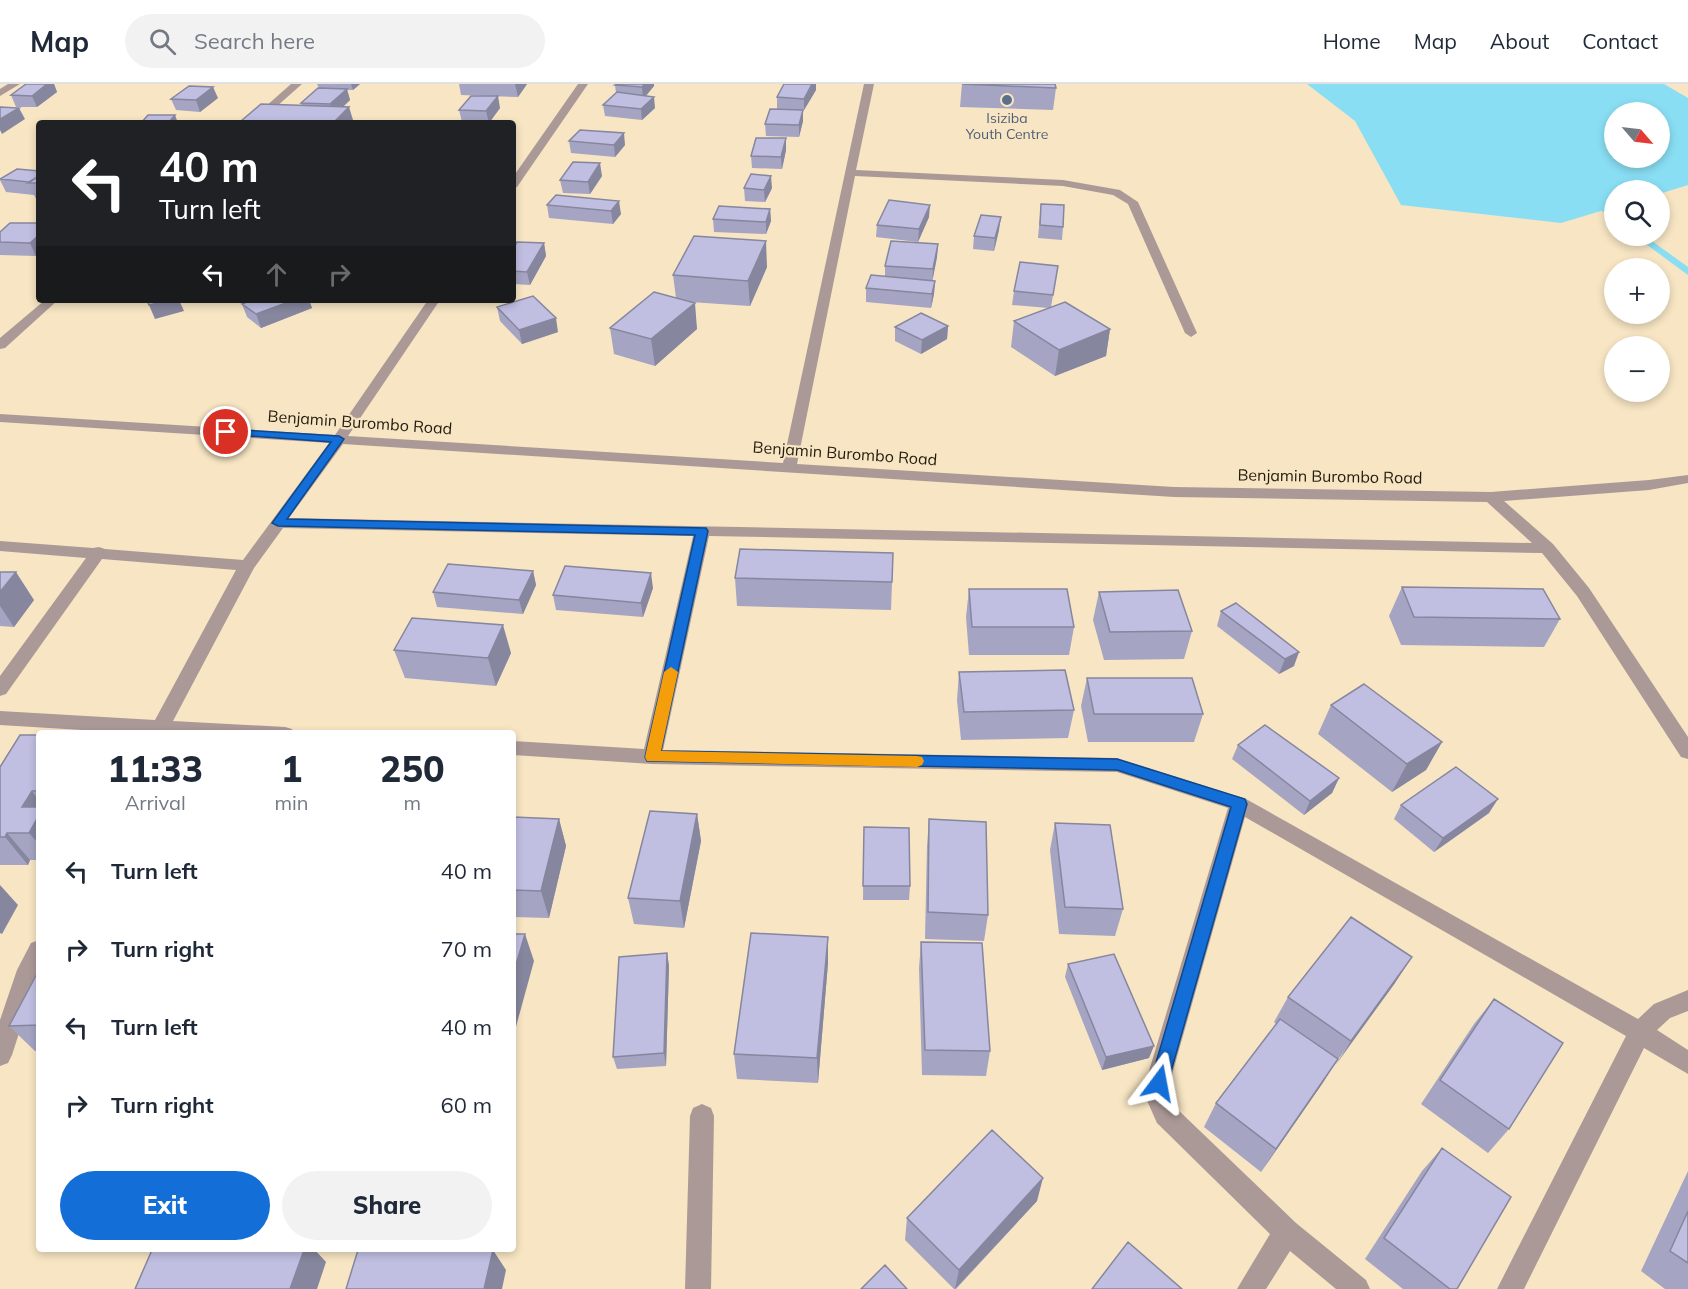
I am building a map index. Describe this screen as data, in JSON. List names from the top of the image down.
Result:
{
  "streets": {
    "street": ["Benjamin Burombo Road"]
  },
  "places": ["Isiziba Youth Centre"],
  "north": "bottom right",
  "page": {
    "header": "Map",
    "search": "Search here",
    "nav": [
      "Home",
      "Map",
      "About",
      "Contact"
    ],
    "map_buttons": ["+", "−"],
    "turn": ["40 m", "Turn left"],
    "eta": [
      "11:33",
      "Arrival",
      "1",
      "min",
      "250",
      "m"
    ],
    "list": [
      {
        "name": "Turn left",
        "value": "40 m"
      },
      {
        "name": "Turn right",
        "value": "70 m"
      },
      {
        "name": "Turn left",
        "value": "40 m"
      },
      {
        "name": "Turn right",
        "value": "60 m"
      }
    ],
    "buttons": ["Exit", "Share"]
  }
}
